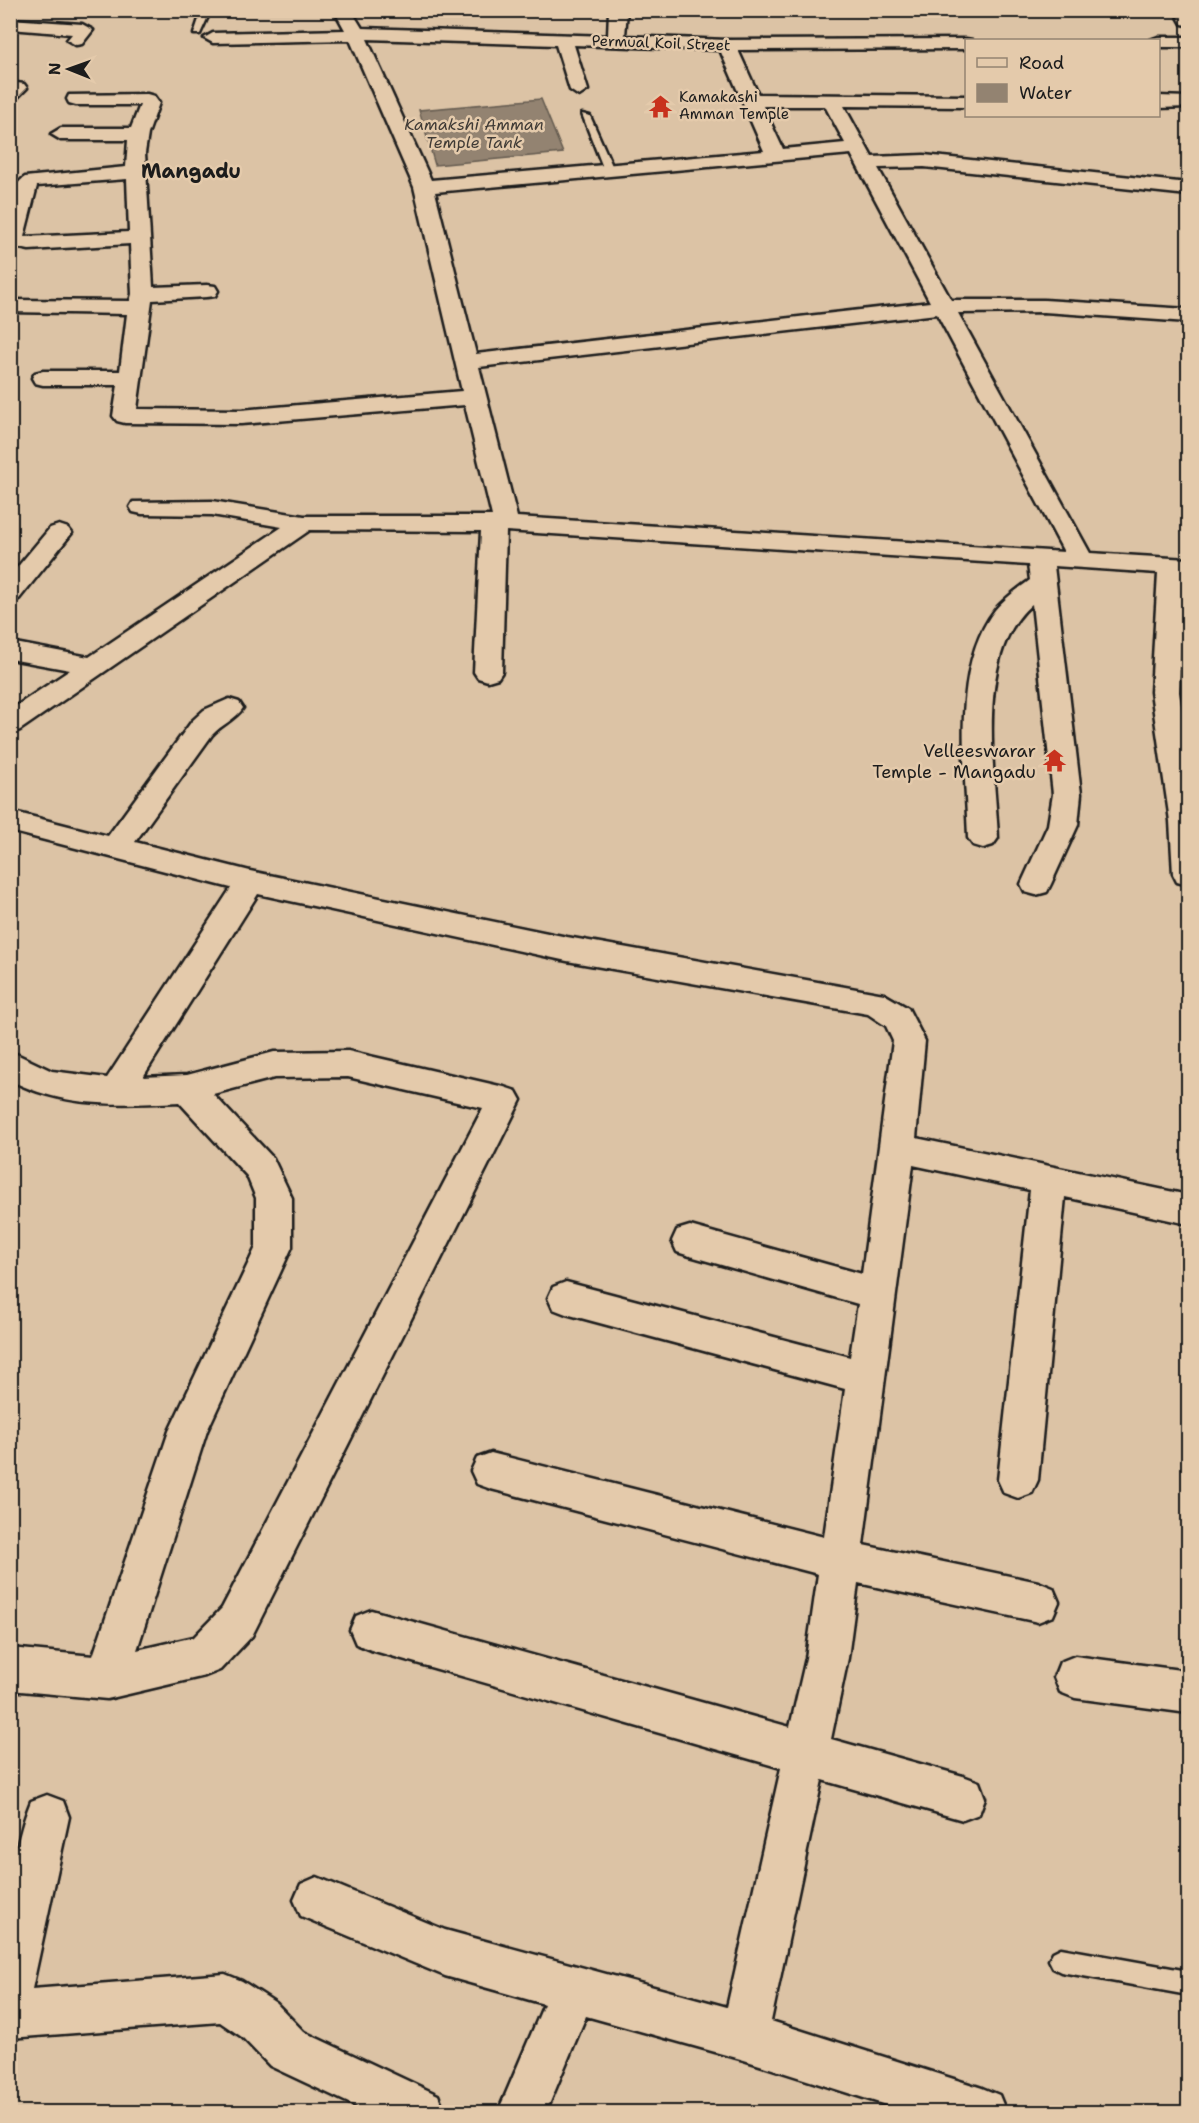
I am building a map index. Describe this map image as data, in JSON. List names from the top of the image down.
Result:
{
  "streets": {
    "street": ["Permual Koil Street"]
  },
  "districts": ["Mangadu"],
  "water": ["Kamakshi Amman Temple Tank"],
  "places": {
    "temple": ["Kamakashi Amman Temple", "Velleeswarar Temple - Mangadu"]
  },
  "legend": ["Road", "Water"],
  "north": "left"
}
